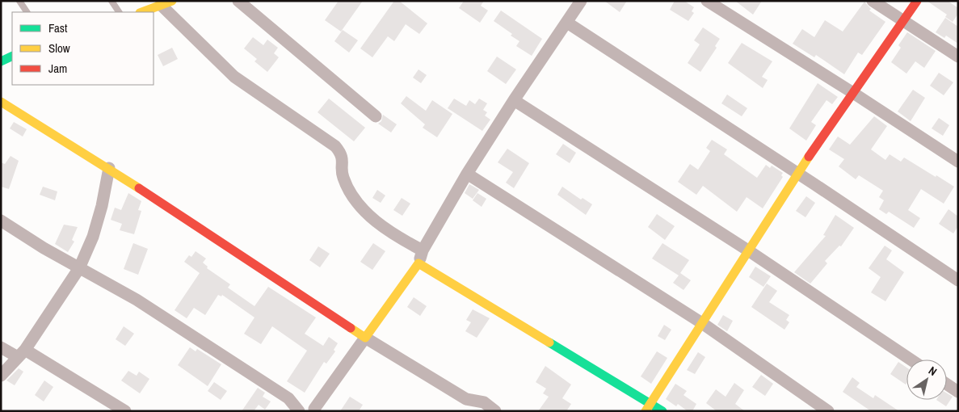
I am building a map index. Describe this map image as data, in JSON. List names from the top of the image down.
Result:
{
  "legend": ["Fast", "Slow", "Jam"],
  "north": "top right"
}
